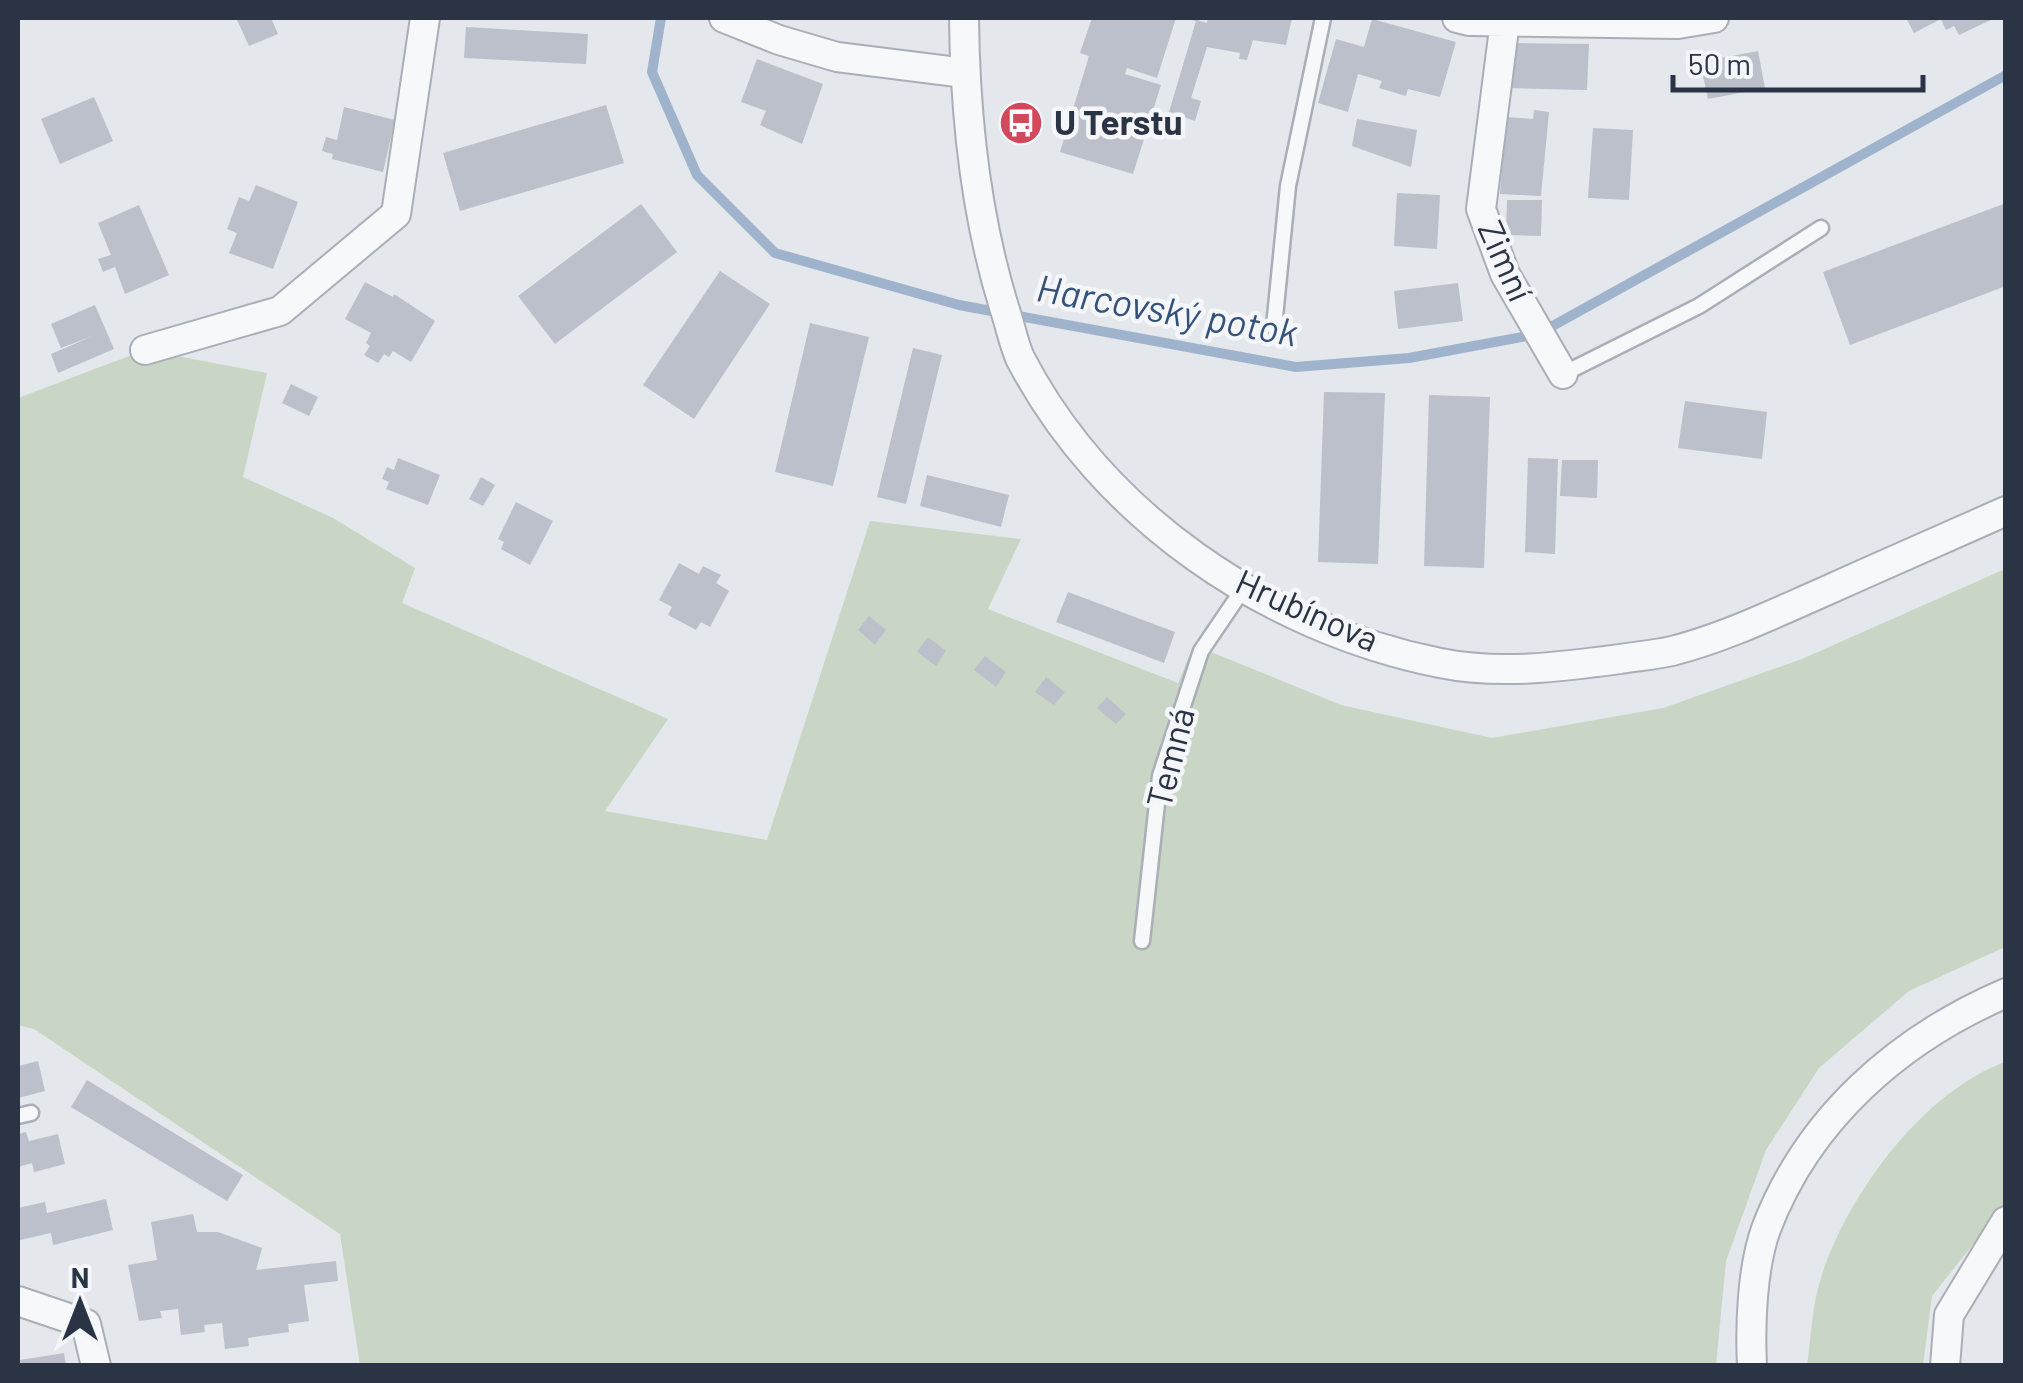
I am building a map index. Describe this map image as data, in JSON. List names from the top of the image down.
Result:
{
  "streets": {
    "street": ["Zimní", "Hrubínova"],
    "lane": ["Temná"]
  },
  "crossings": [
    ["Hrubínova", "Temná"]
  ],
  "water": ["Harcovský potok"],
  "places": {
    "bus stop": ["U Terstu"]
  },
  "scale_bar": "50 m",
  "north": "top"
}
